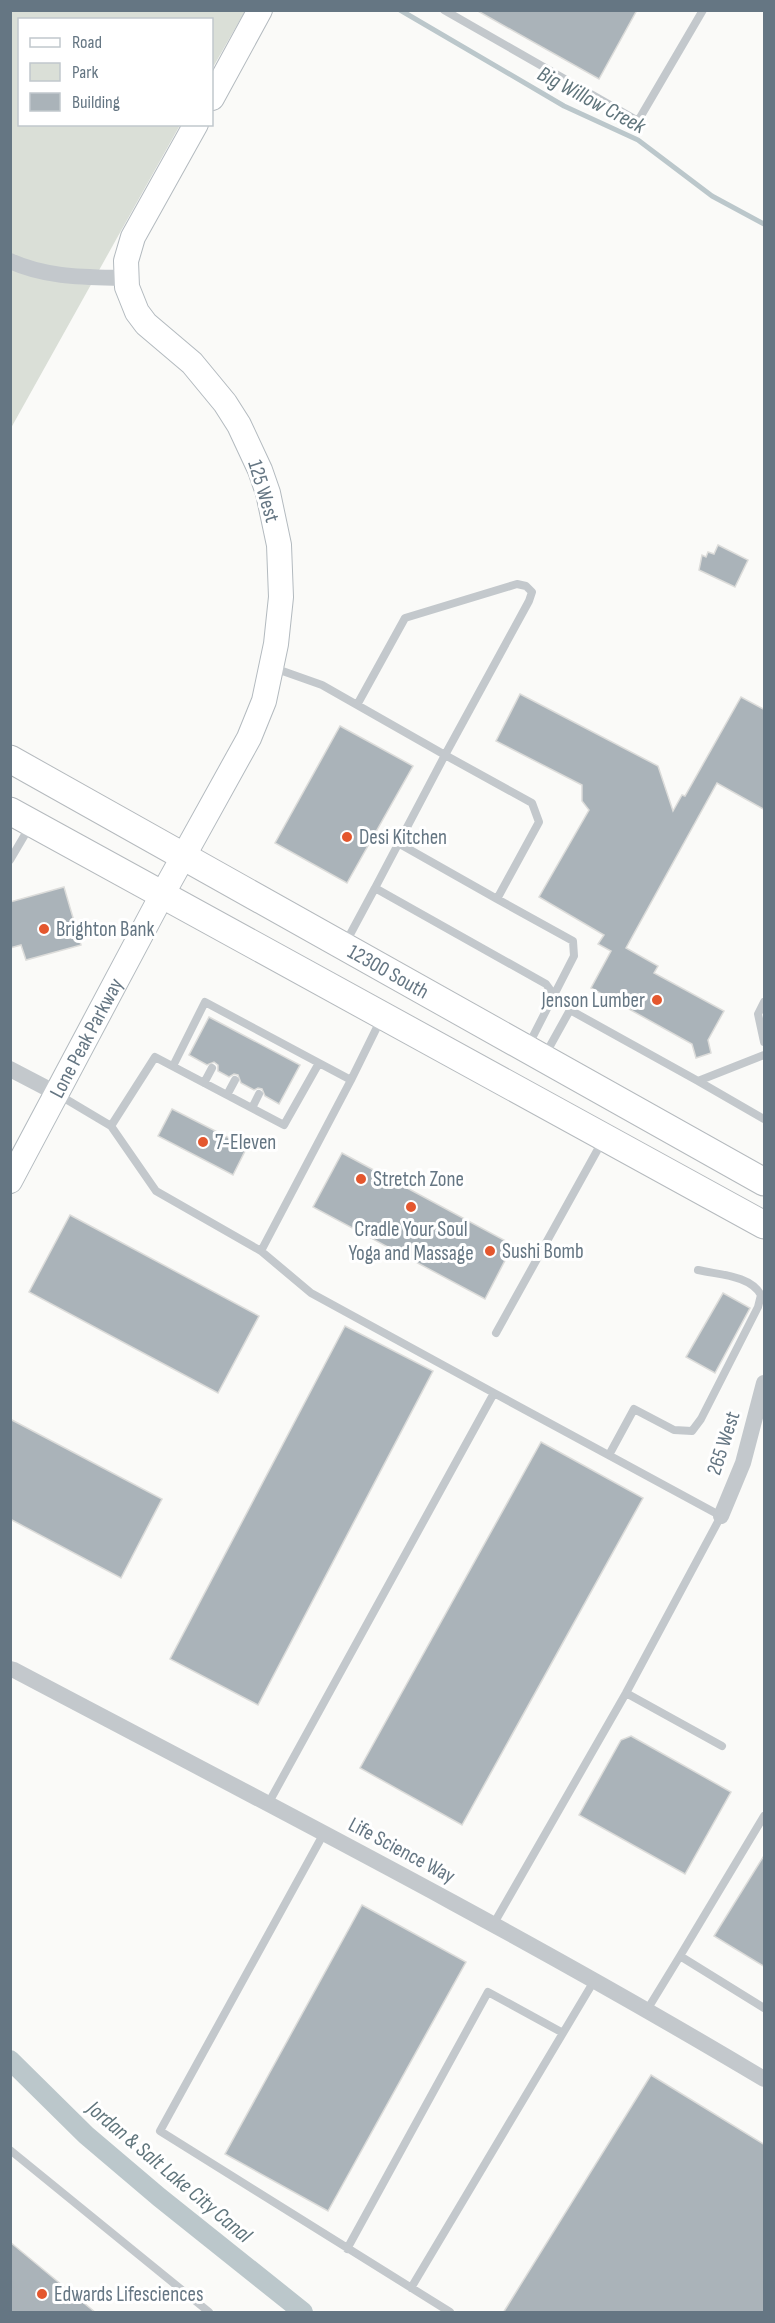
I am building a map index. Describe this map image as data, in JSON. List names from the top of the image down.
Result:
{
  "streets": {
    "main road": ["125 West", "12300 South", "Lone Peak Parkway"],
    "street": ["265 West", "Life Science Way"]
  },
  "crossings": [
    ["125 West", "12300 South"],
    ["125 West", "Lone Peak Parkway"],
    ["12300 South", "Lone Peak Parkway"]
  ],
  "water": ["Big Willow Creek", "Jordan & Salt Lake City Canal"],
  "places": [
    "Desi Kitchen",
    "Brighton Bank",
    "Jenson Lumber",
    "7-Eleven",
    "Stretch Zone",
    "Cradle Your Soul Yoga and Massage",
    "Sushi Bomb",
    "Edwards Lifesciences"
  ],
  "legend": ["Road", "Park", "Building"]
}
